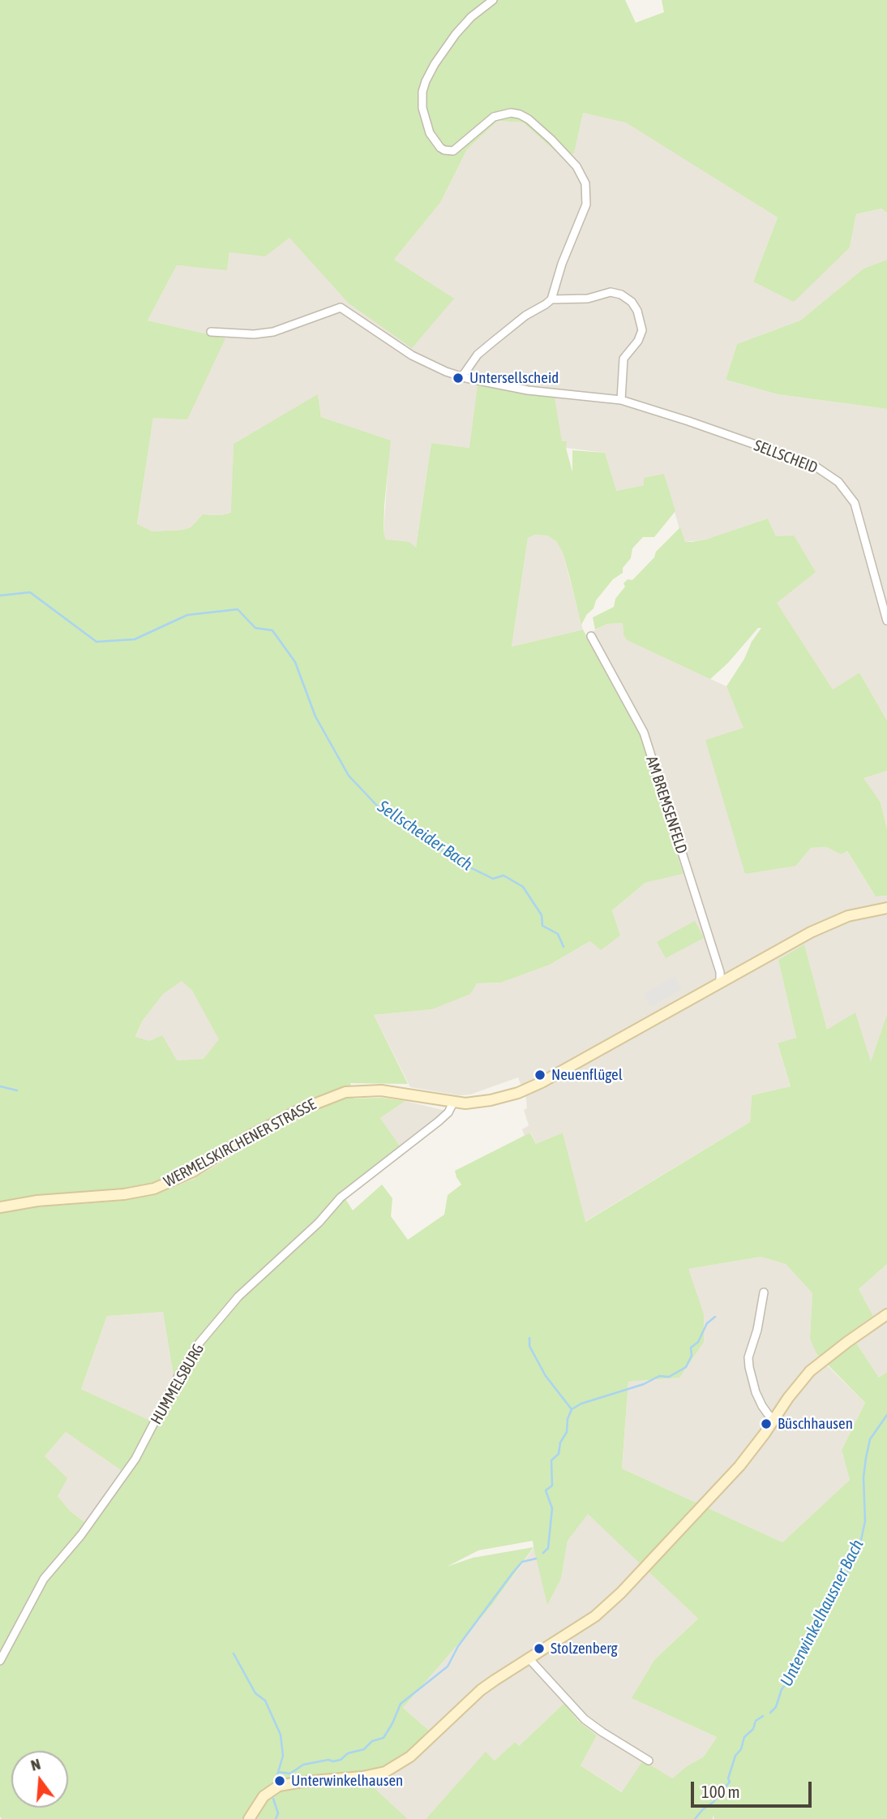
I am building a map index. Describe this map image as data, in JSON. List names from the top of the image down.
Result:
{
  "streets": {
    "main road": ["WERMELSKIRCHENER STRASSE"],
    "street": ["SELLSCHEID", "AM BREMSENFELD", "HUMMELSBURG"]
  },
  "crossings": [
    ["WERMELSKIRCHENER STRASSE", "HUMMELSBURG"]
  ],
  "water": ["Sellscheider Bach", "Unterwinkelhausner Bach"],
  "places": [
    "Untersellscheid",
    "Neuenflügel",
    "Büschhausen",
    "Stolzenberg",
    "Unterwinkelhausen"
  ],
  "scale_bar": "100 m",
  "north": "top"
}
